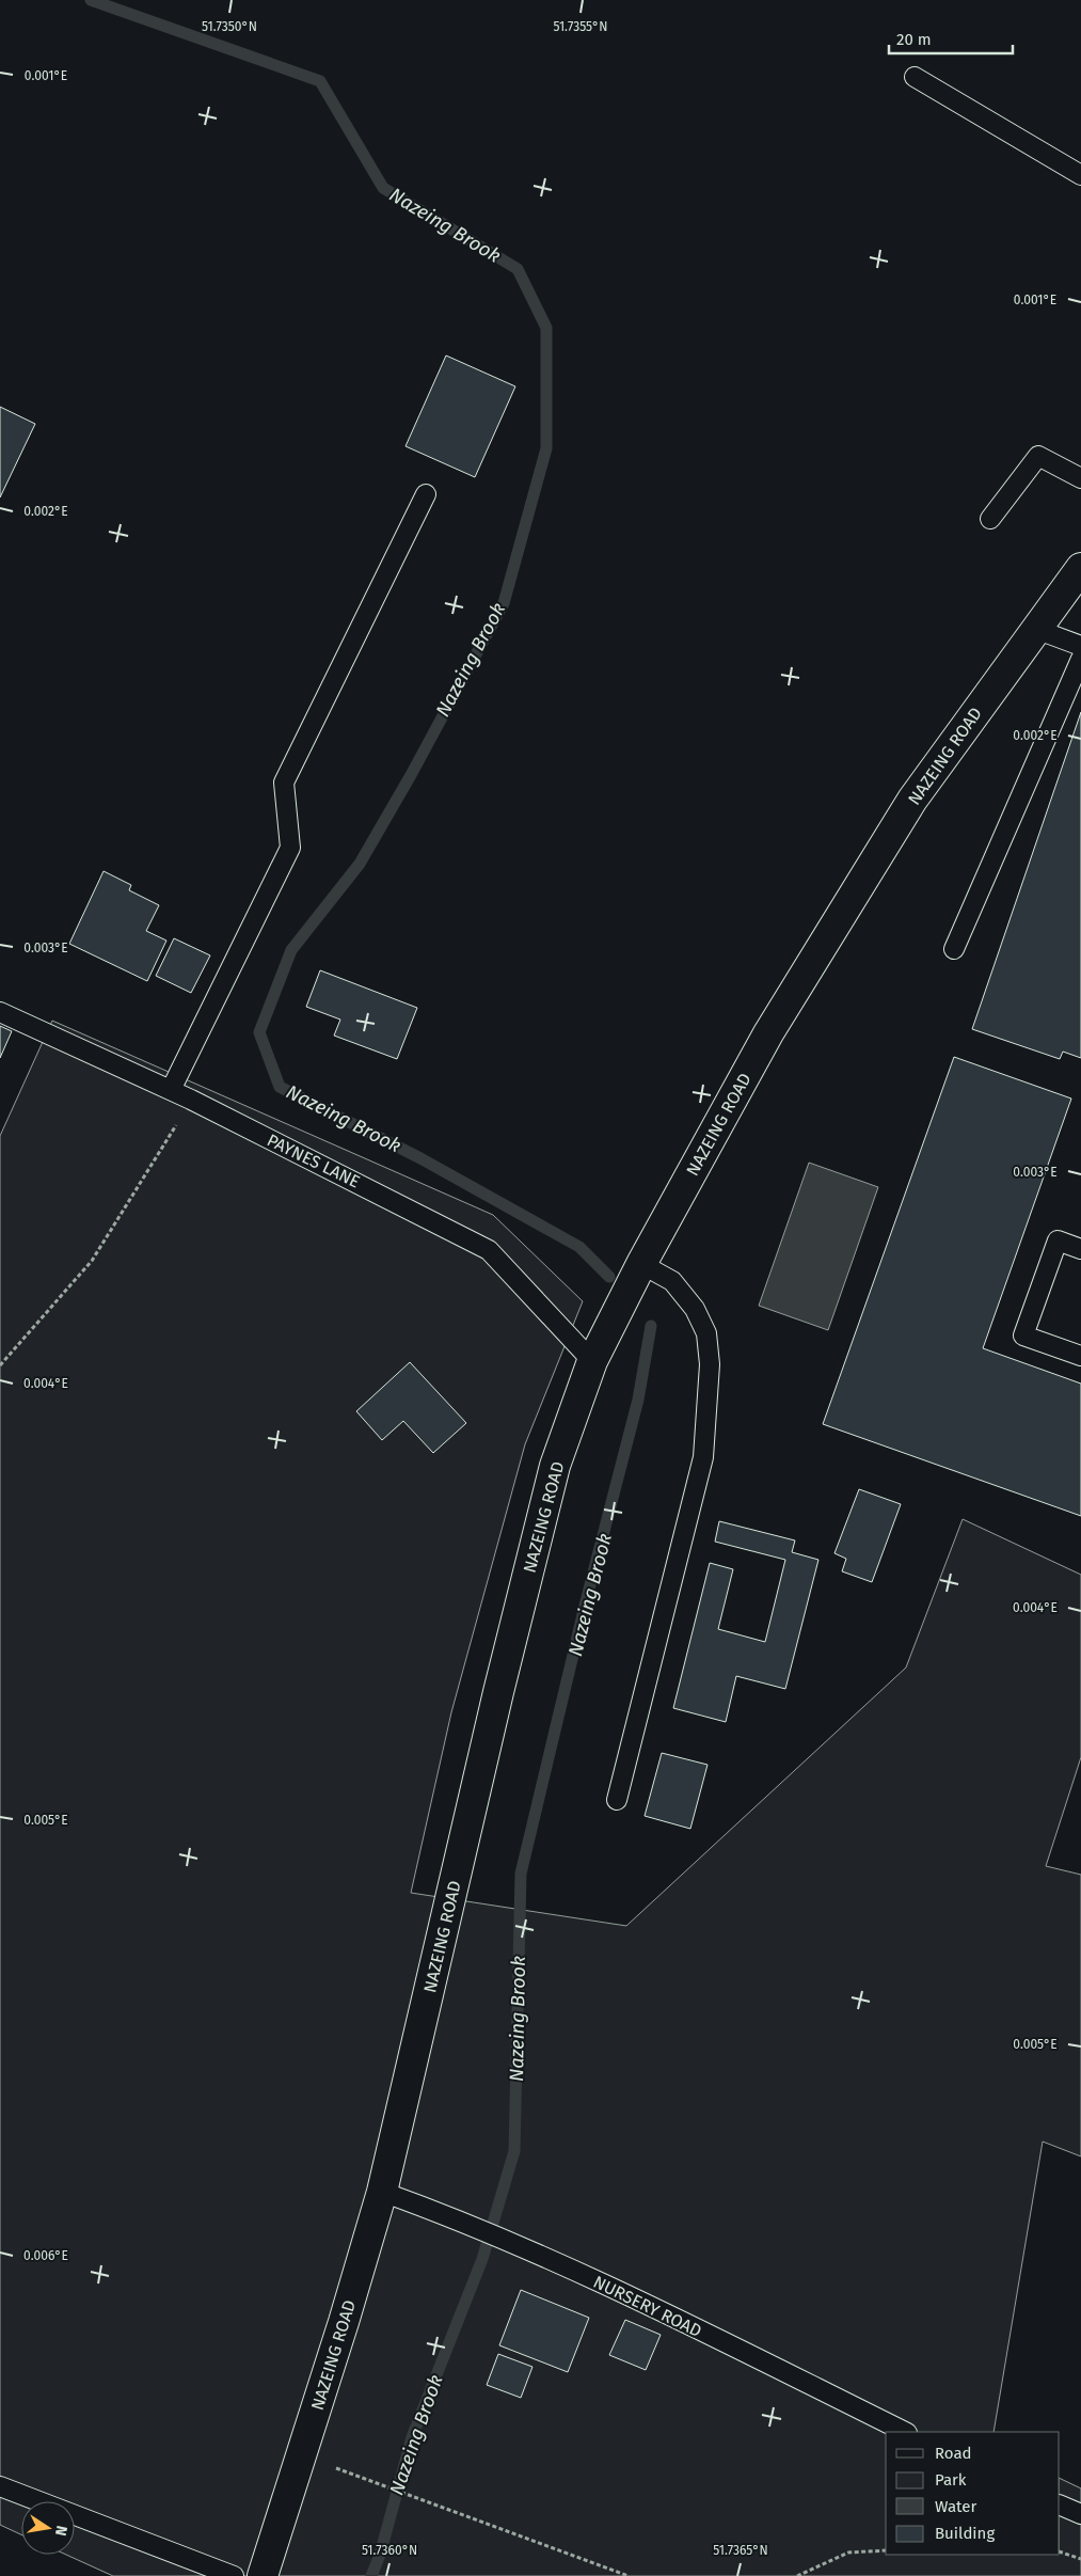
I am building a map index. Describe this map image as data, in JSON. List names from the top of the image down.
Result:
{
  "streets": {
    "main road": ["NAZEING ROAD"],
    "lane": ["PAYNES LANE", "NURSERY ROAD"]
  },
  "crossings": [
    ["NAZEING ROAD", "PAYNES LANE"],
    ["NAZEING ROAD", "NURSERY ROAD"]
  ],
  "water": ["Nazeing Brook"],
  "legend": [
    "Road",
    "Park",
    "Water",
    "Building"
  ],
  "scale_bar": "20 m",
  "north": "right",
  "coordinates": [
    "51.7350°N",
    "51.7355°N",
    "0.001°E",
    "0.002°E",
    "0.003°E",
    "0.004°E",
    "0.005°E",
    "0.006°E",
    "51.7360°N",
    "51.7365°N"
  ]
}
